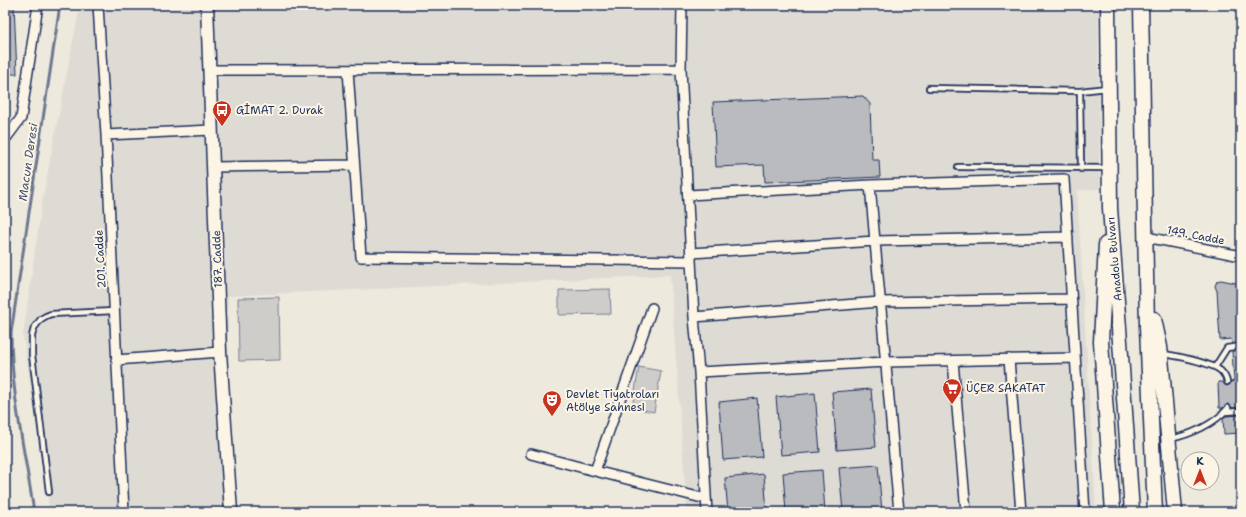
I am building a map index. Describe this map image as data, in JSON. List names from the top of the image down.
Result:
{
  "streets": {
    "main road": ["187. Cadde", "Anadolu Bulvarı"],
    "street": ["149. Cadde", "201. Cadde"]
  },
  "water": ["Macun Deresi"],
  "places": {
    "bus stop": ["GİMAT 2. Durak"],
    "supermarket": ["ÜÇER SAKATAT"],
    "theatre": ["Devlet Tiyatroları Atölye Sahnesi"]
  },
  "north": "top"
}
